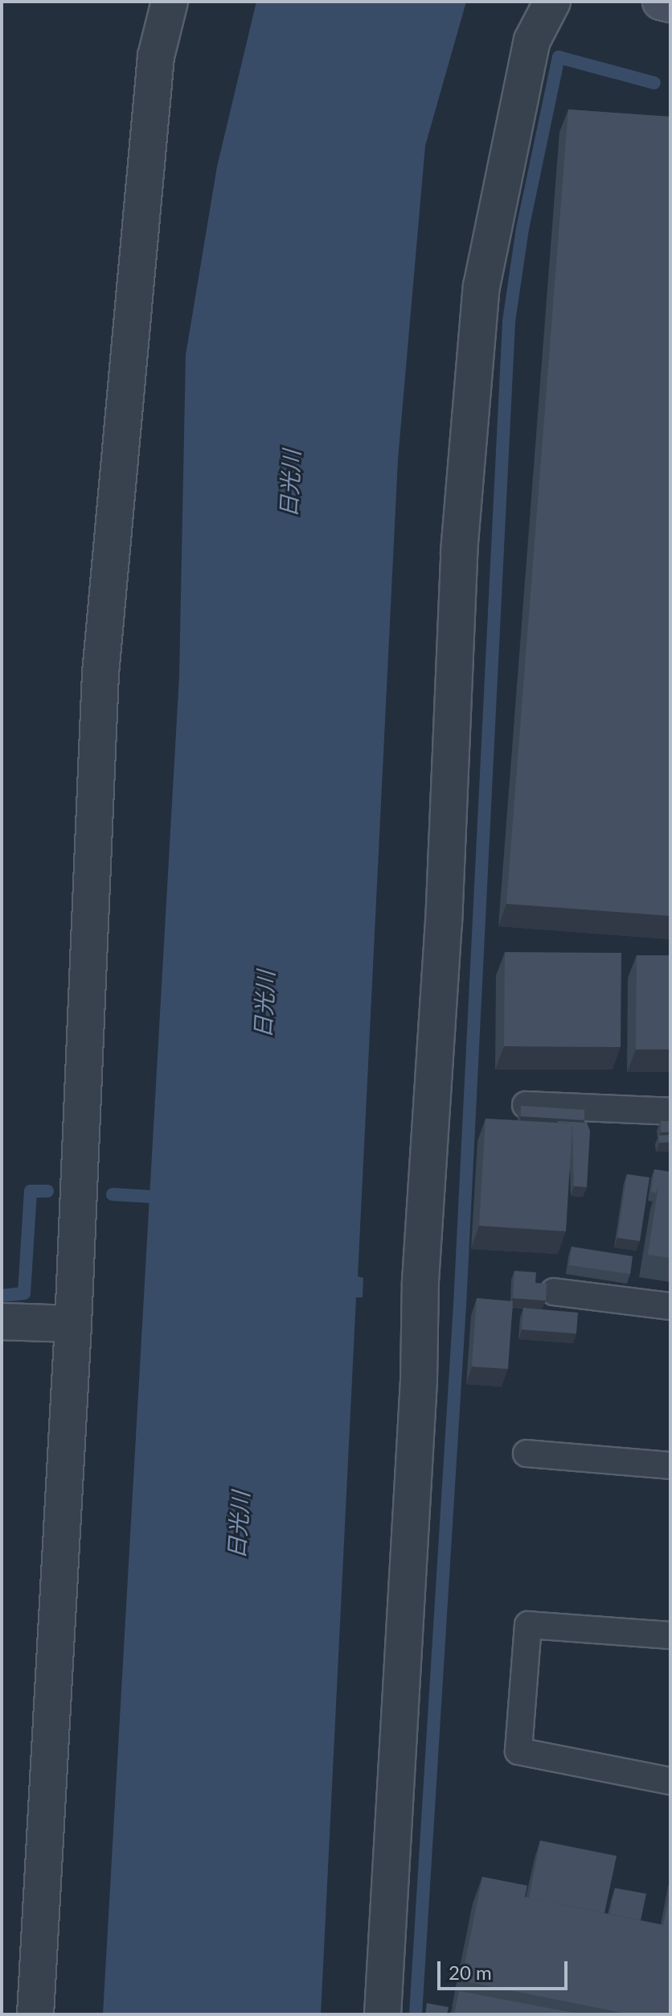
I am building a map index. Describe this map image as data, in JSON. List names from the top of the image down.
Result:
{
  "water": ["日光川"],
  "scale_bar": "20 m"
}
